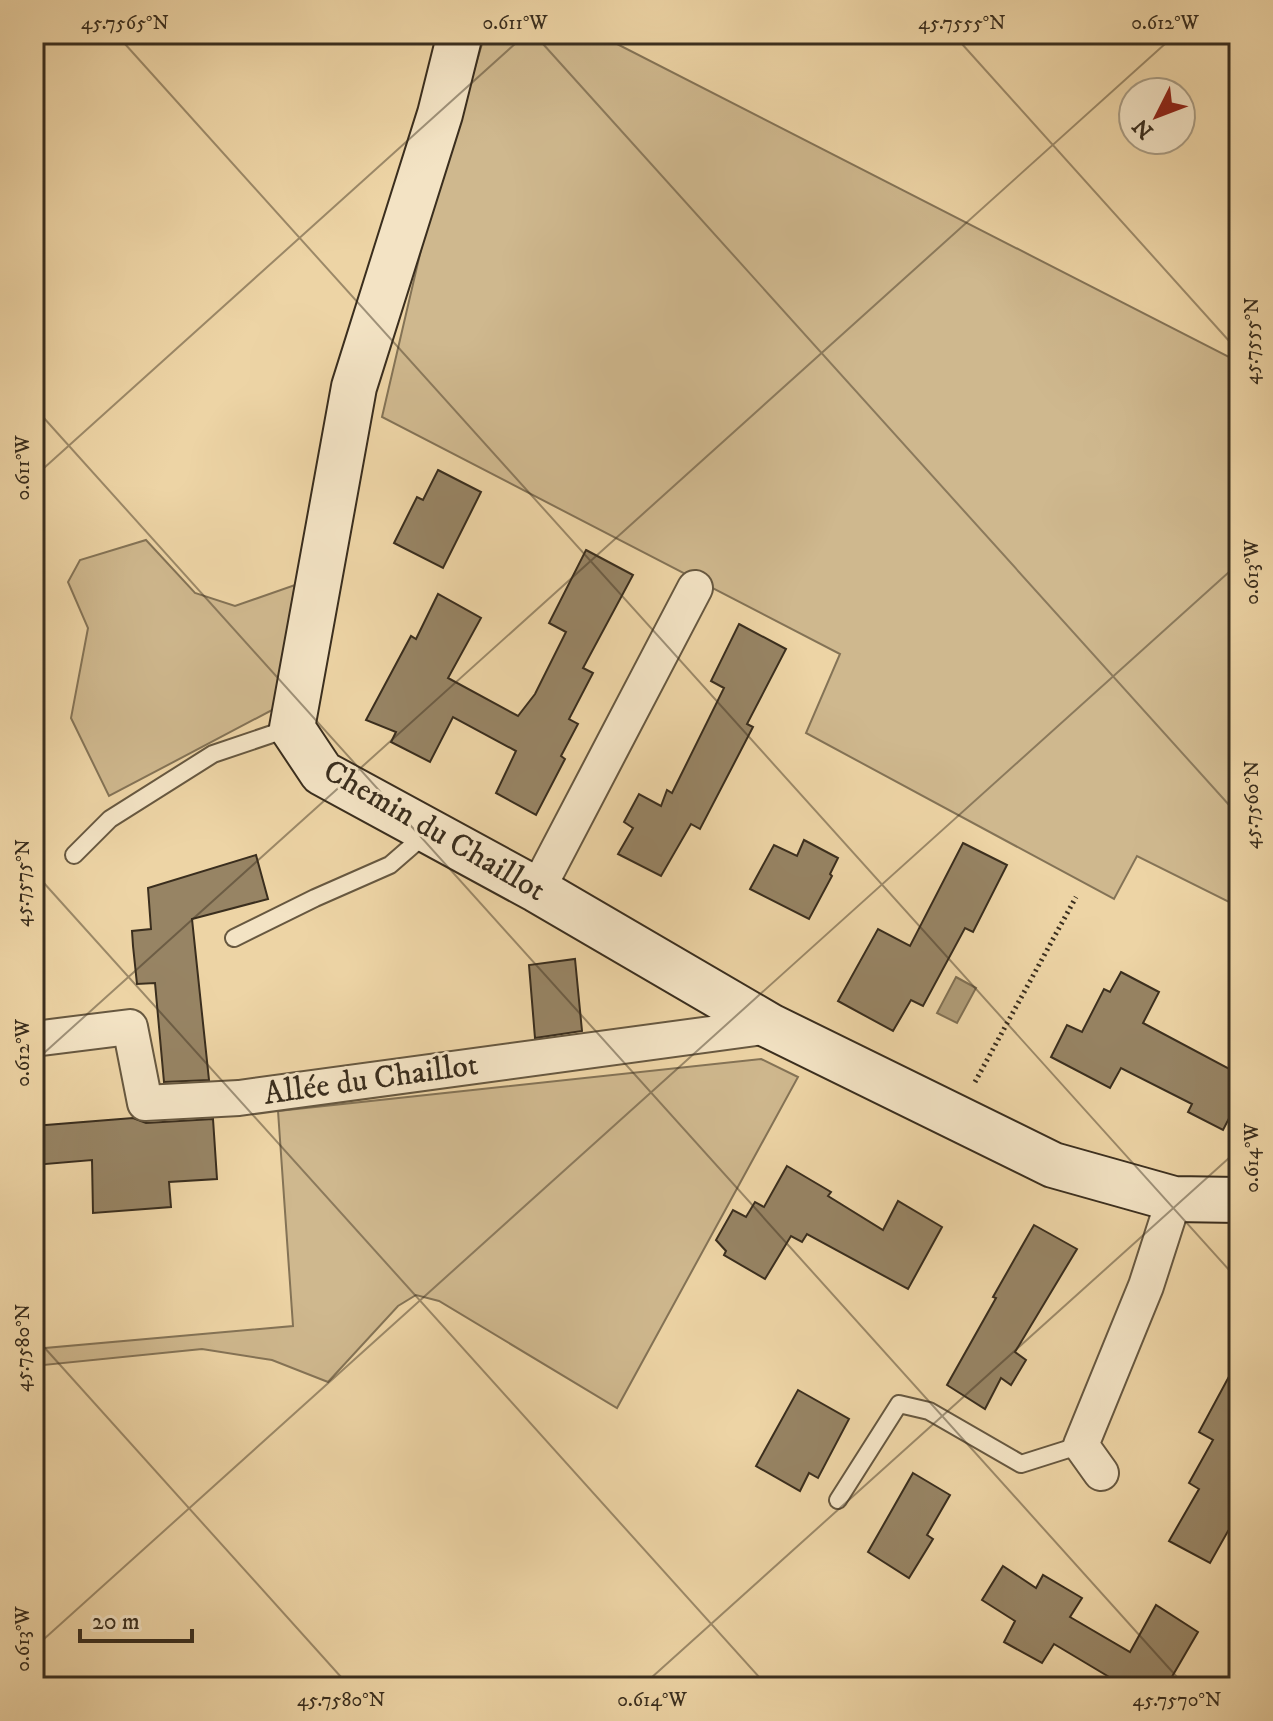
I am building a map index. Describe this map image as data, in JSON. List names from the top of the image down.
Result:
{
  "streets": {
    "street": ["Chemin du Chaillot", "Allée du Chaillot"]
  },
  "crossings": [
    ["Chemin du Chaillot", "Allée du Chaillot"]
  ],
  "scale_bar": "20 m",
  "north": "bottom left",
  "coordinates": [
    "45.7565°N",
    "0.611°W",
    "45.7555°N",
    "0.612°W",
    "0.613°W",
    "45.7560°N",
    "45.7575°N",
    "0.614°W",
    "45.7580°N",
    "45.7570°N"
  ]
}
